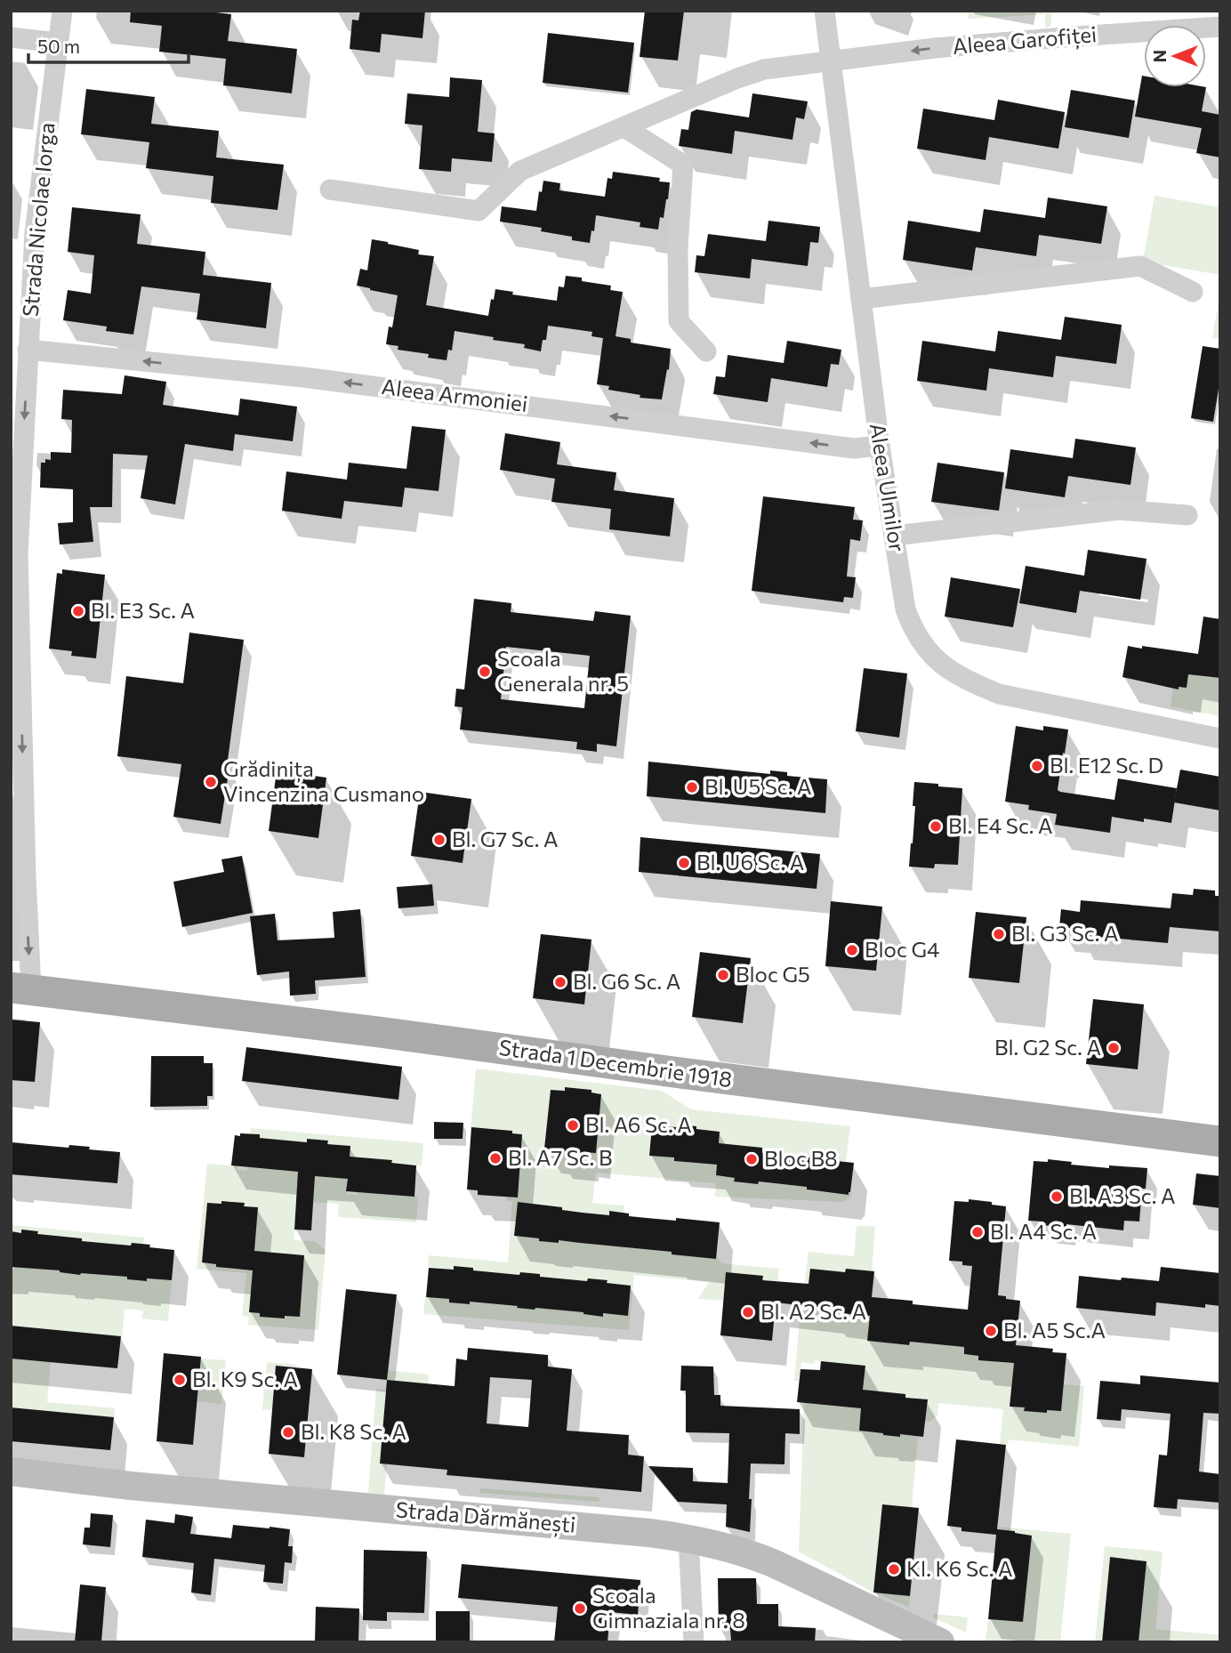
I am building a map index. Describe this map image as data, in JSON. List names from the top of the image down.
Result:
{
  "streets": {
    "main road": ["Strada 1 Decembrie 1918"],
    "street": [
      "Aleea Garofiței",
      "Strada Nicolae Iorga",
      "Aleea Armoniei",
      "Aleea Ulmilor",
      "Strada Dărmănești"
    ]
  },
  "crossings": [
    ["Aleea Garofiței", "Aleea Ulmilor"],
    ["Strada Nicolae Iorga", "Aleea Armoniei"],
    ["Strada Nicolae Iorga", "Strada 1 Decembrie 1918"],
    ["Aleea Armoniei", "Aleea Ulmilor"]
  ],
  "one_way": ["Aleea Garofiței", "Strada Nicolae Iorga", "Aleea Armoniei"],
  "places": [
    "Bl. E3 Sc. A",
    "Scoala Generala nr. 5",
    "Bl. E12 Sc. D",
    "Grădinița Vincenzina Cusmano",
    "Bl. U5 Sc. A",
    "Bl. E4 Sc. A",
    "Bl. G7 Sc. A",
    "Bl. U6 Sc. A",
    "Bl. G3 Sc. A",
    "Bloc G4",
    "Bloc G5",
    "Bl. G6 Sc. A",
    "Bl. G2 Sc. A",
    "Bl. A6 Sc. A",
    "Bl. A7 Sc. B",
    "Bloc B8",
    "Bl. A3 Sc. A",
    "Bl. A4 Sc. A",
    "Bl. A2 Sc. A",
    "Bl. A5 Sc.A",
    "Bl. K9 Sc. A",
    "Bl. K8 Sc. A",
    "Kl. K6 Sc. A",
    "Scoala Gimnaziala nr. 8"
  ],
  "scale_bar": "50 m",
  "north": "left"
}
